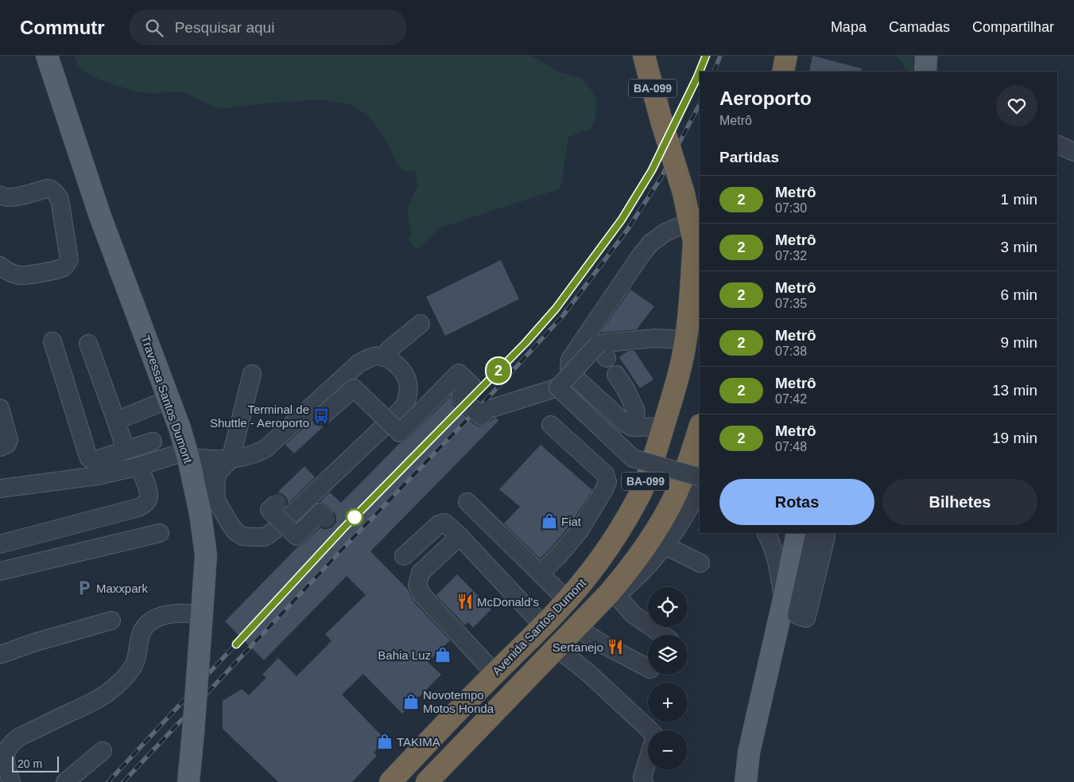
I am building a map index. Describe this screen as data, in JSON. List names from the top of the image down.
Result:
{
  "streets": {
    "highway": ["BA-099", "Avenida Santos Dumont"],
    "main road": ["Travessa Santos Dumont"]
  },
  "places": {
    "bus stop": ["Terminal de Shuttle - Aeroporto"],
    "shop": [
      "Fiat",
      "Bahia Luz",
      "Novotempo Motos Honda",
      "TAKIMA"
    ],
    "parking": ["Maxxpark"],
    "restaurant": ["McDonald's", "Sertanejo"]
  },
  "lines": ["metro line 2"],
  "scale_bar": "20 m",
  "page": {
    "header": "Commutr",
    "search": "Pesquisar aqui",
    "nav": ["Mapa", "Camadas", "Compartilhar"],
    "on_map": "2",
    "heading": [
      ["Aeroporto", "Metrô"],
      "Partidas"
    ],
    "list": [
      {
        "mark": "2",
        "name": "Metrô",
        "note": "07:30",
        "value": "1 min"
      },
      {
        "mark": "2",
        "name": "Metrô",
        "note": "07:32",
        "value": "3 min"
      },
      {
        "mark": "2",
        "name": "Metrô",
        "note": "07:35",
        "value": "6 min"
      },
      {
        "mark": "2",
        "name": "Metrô",
        "note": "07:38",
        "value": "9 min"
      },
      {
        "mark": "2",
        "name": "Metrô",
        "note": "07:42",
        "value": "13 min"
      },
      {
        "mark": "2",
        "name": "Metrô",
        "note": "07:48",
        "value": "19 min"
      }
    ],
    "buttons": ["Rotas", "Bilhetes"],
    "map_buttons": ["+", "−"],
    "scale": "20 m"
  }
}
